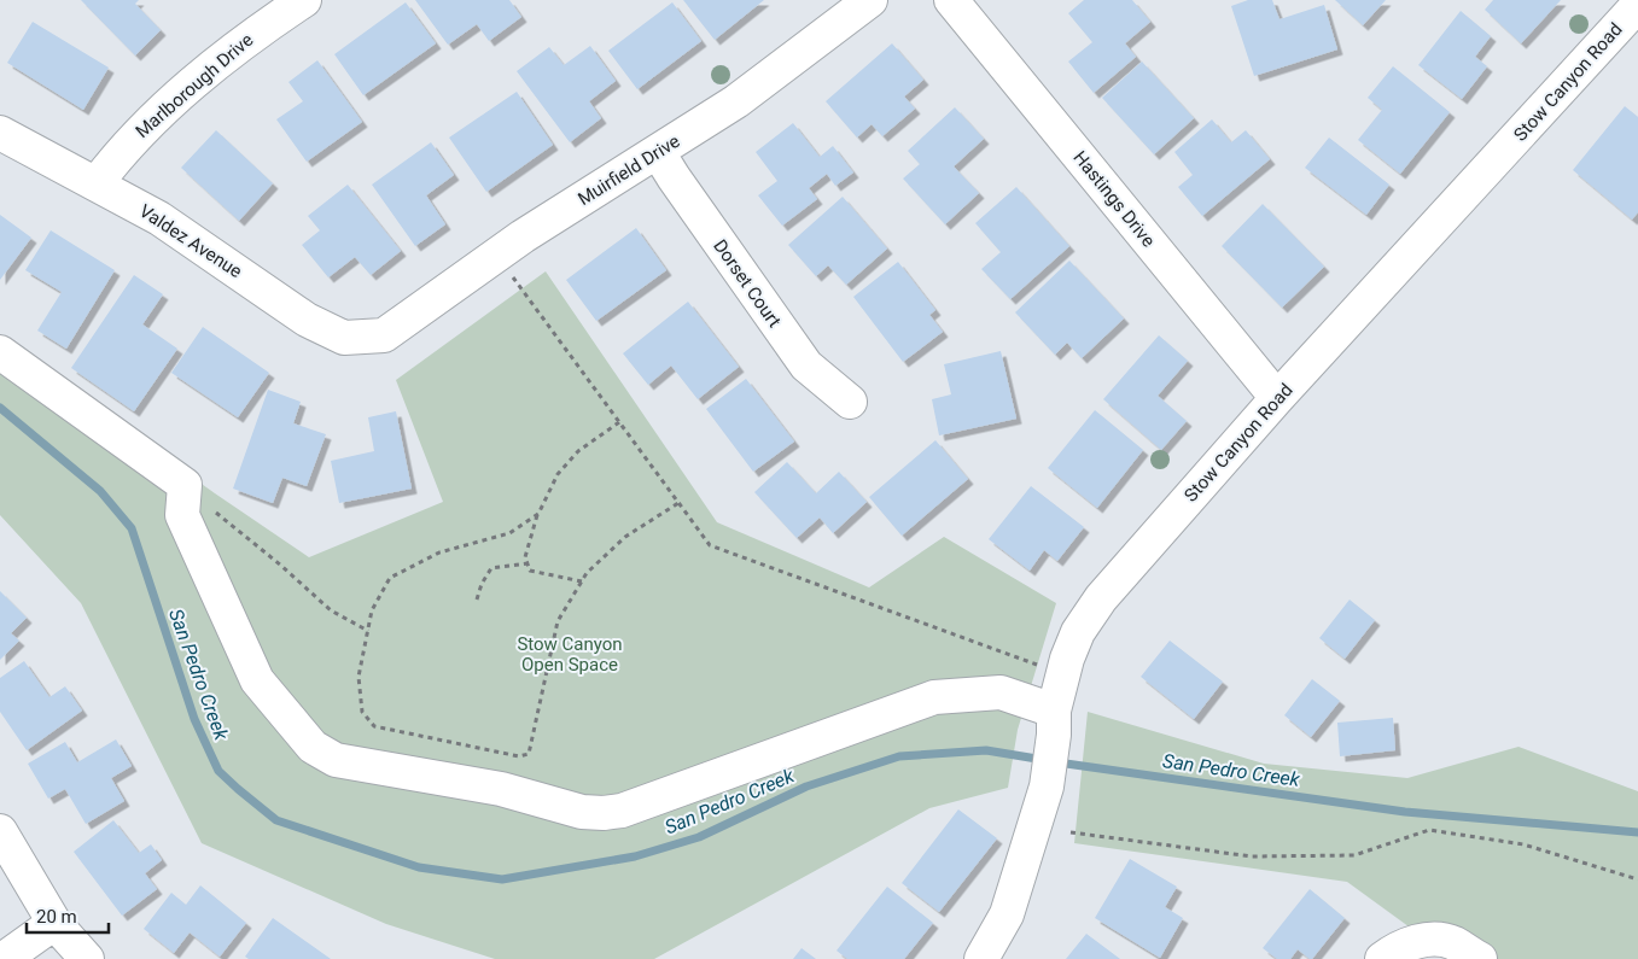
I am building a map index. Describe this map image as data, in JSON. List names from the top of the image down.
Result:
{
  "streets": {
    "street": [
      "Stow Canyon Road",
      "Marlborough Drive",
      "Muirfield Drive",
      "Hastings Drive",
      "Valdez Avenue",
      "Dorset Court"
    ]
  },
  "crossings": [
    ["Stow Canyon Road", "Hastings Drive"],
    ["Marlborough Drive", "Valdez Avenue"],
    ["Muirfield Drive", "Valdez Avenue"],
    ["Muirfield Drive", "Dorset Court"]
  ],
  "water": ["San Pedro Creek"],
  "parks": ["Stow Canyon Open Space"],
  "scale_bar": "20 m"
}
